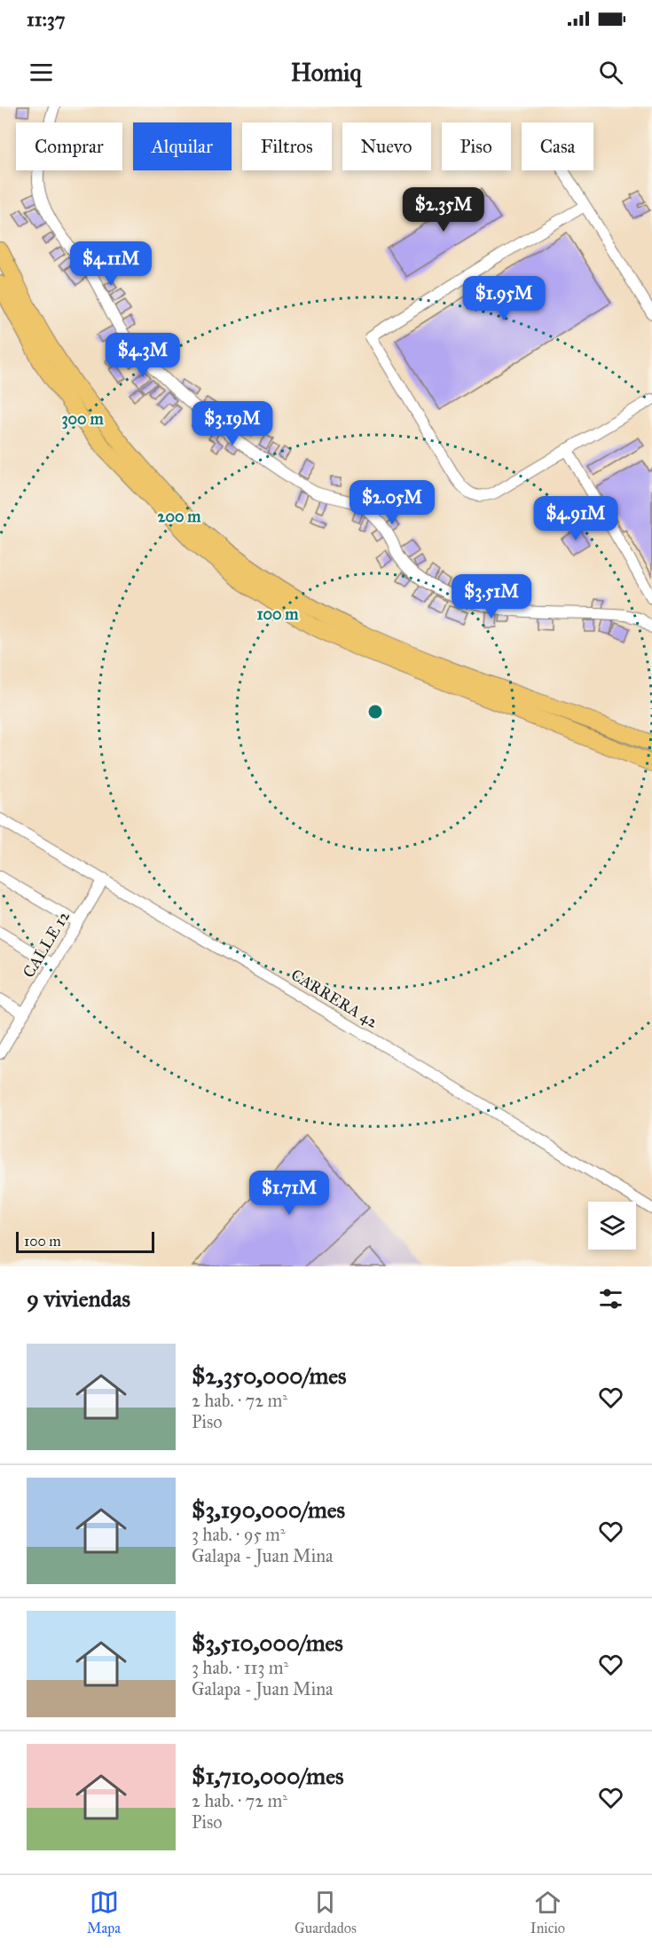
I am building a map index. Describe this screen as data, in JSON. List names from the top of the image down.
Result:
{
  "streets": {
    "street": ["CALLE 12", "CARRERA 42"]
  },
  "crossings": [
    ["CALLE 12", "CARRERA 42"]
  ],
  "scale_bar": "100 m",
  "page": {
    "status": "11:37",
    "header": "Homiq",
    "chip": [
      "Comprar",
      "Alquilar",
      "Filtros",
      "Nuevo",
      "Piso",
      "Casa"
    ],
    "price": [
      "$2.35M",
      "$4.11M",
      "$1.95M",
      "$4.3M",
      "$3.19M",
      "$2.05M",
      "$4.91M",
      "$3.51M",
      "$1.71M"
    ],
    "scale": "100 m",
    "heading": "9 viviendas",
    "list": [
      {
        "name": "$2,350,000/mes",
        "note": "2 hab. · 72 m² · Piso"
      },
      {
        "name": "$3,190,000/mes",
        "note": "3 hab. · 95 m² · Galapa - Juan Mina"
      },
      {
        "name": "$3,510,000/mes",
        "note": "3 hab. · 113 m² · Galapa - Juan Mina"
      },
      {
        "name": "$1,710,000/mes",
        "note": "2 hab. · 72 m² · Piso"
      }
    ],
    "tabs": ["Mapa", "Guardados", "Inicio"]
  },
  "rings": ["300 m", "200 m", "100 m"]
}
